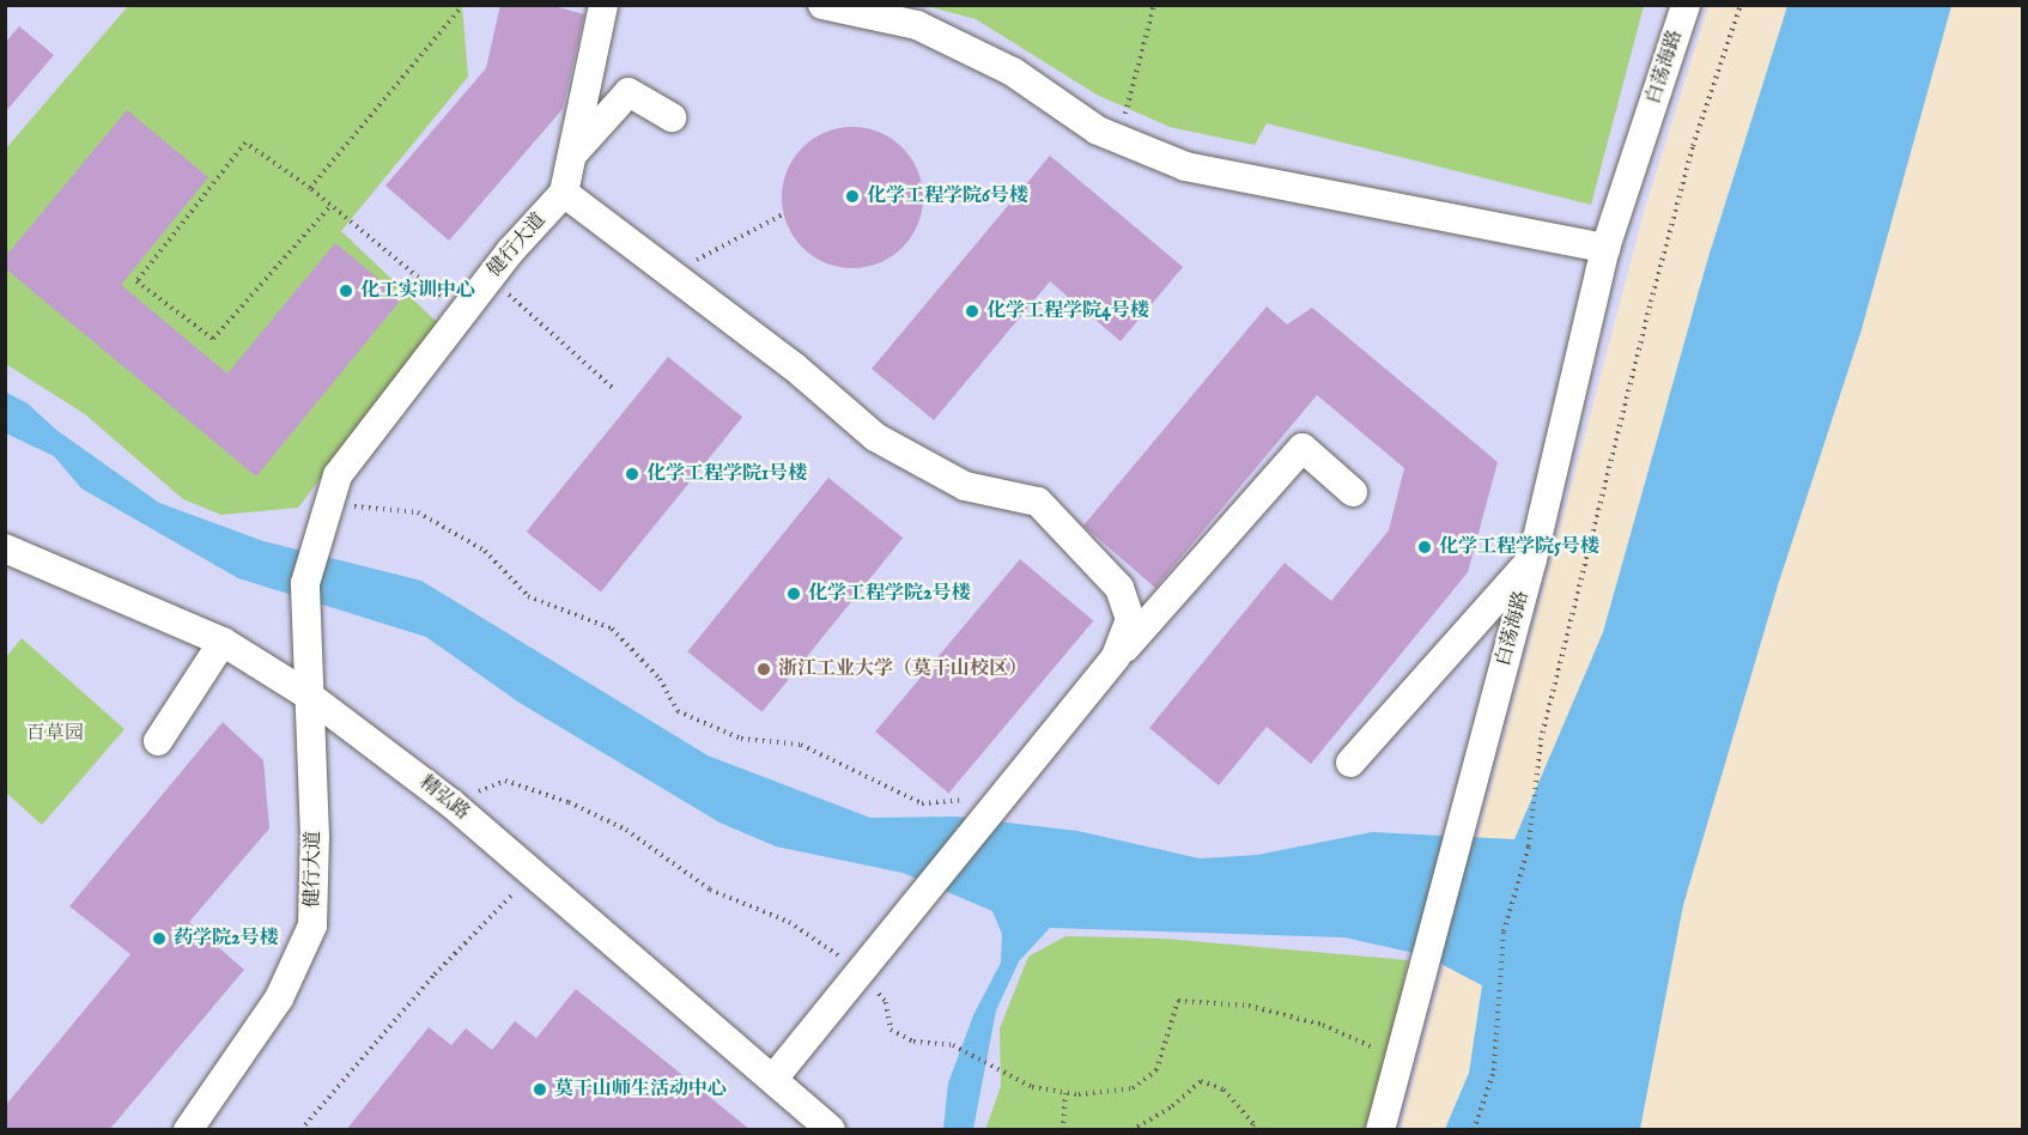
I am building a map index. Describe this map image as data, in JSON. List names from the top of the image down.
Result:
{
  "streets": {
    "street": ["白荡海路", "健行大道", "精弘路"]
  },
  "crossings": [
    ["健行大道", "精弘路"]
  ],
  "parks": ["百草园"],
  "places": [
    "化学工程学院6号楼",
    "化工实训中心",
    "化学工程学院4号楼",
    "化学工程学院1号楼",
    "化学工程学院5号楼",
    "化学工程学院2号楼",
    "浙江工业大学（莫干山校区）",
    "药学院2号楼",
    "莫干山师生活动中心"
  ]
}
